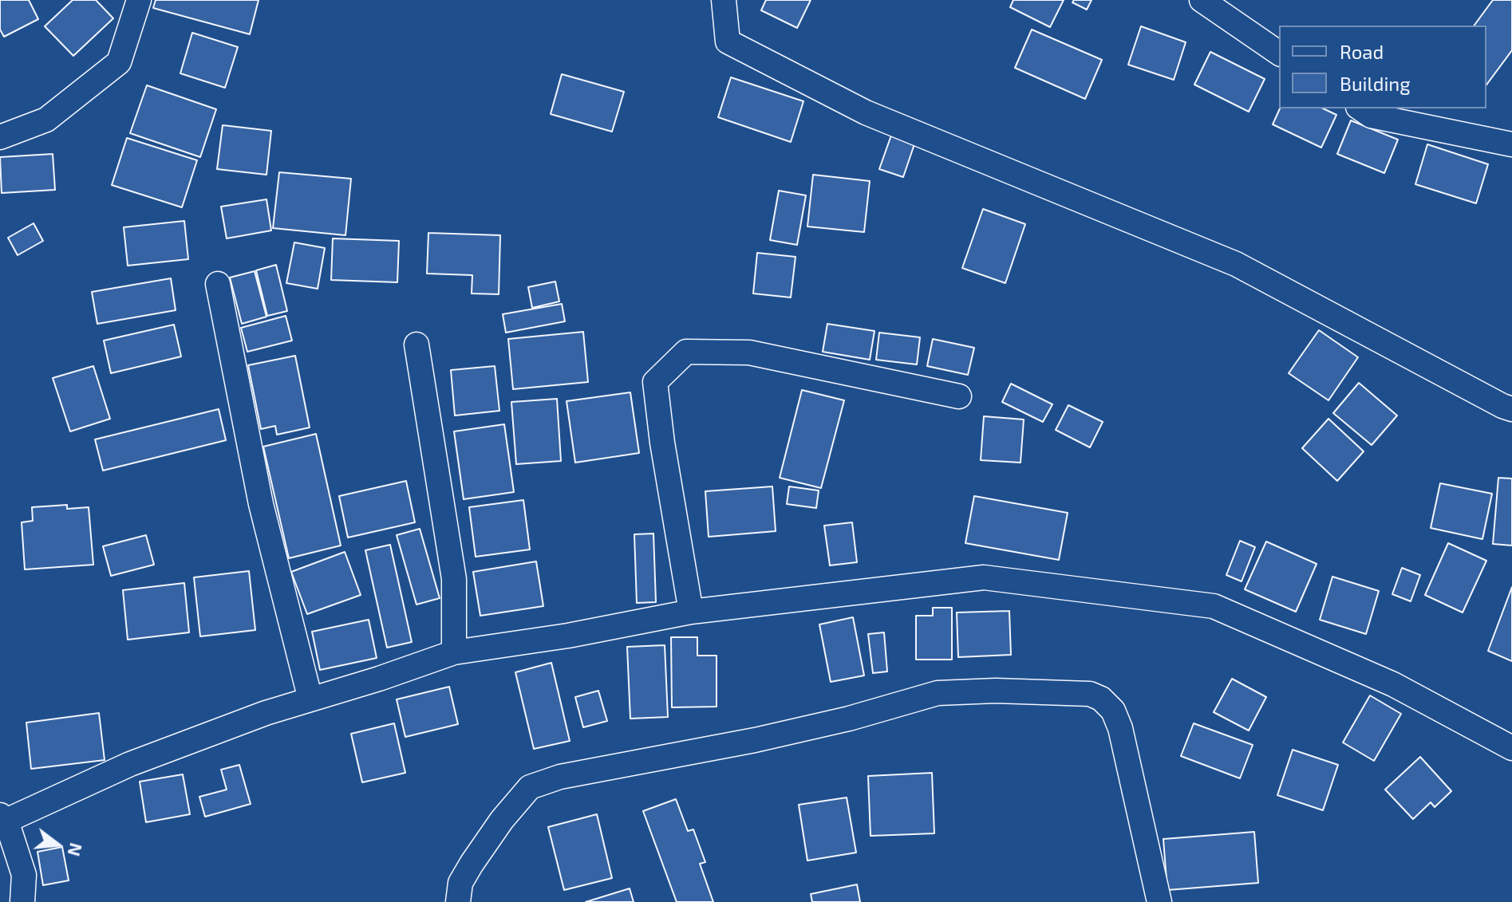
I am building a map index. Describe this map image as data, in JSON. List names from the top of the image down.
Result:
{
  "legend": ["Road", "Building"],
  "north": "right"
}
